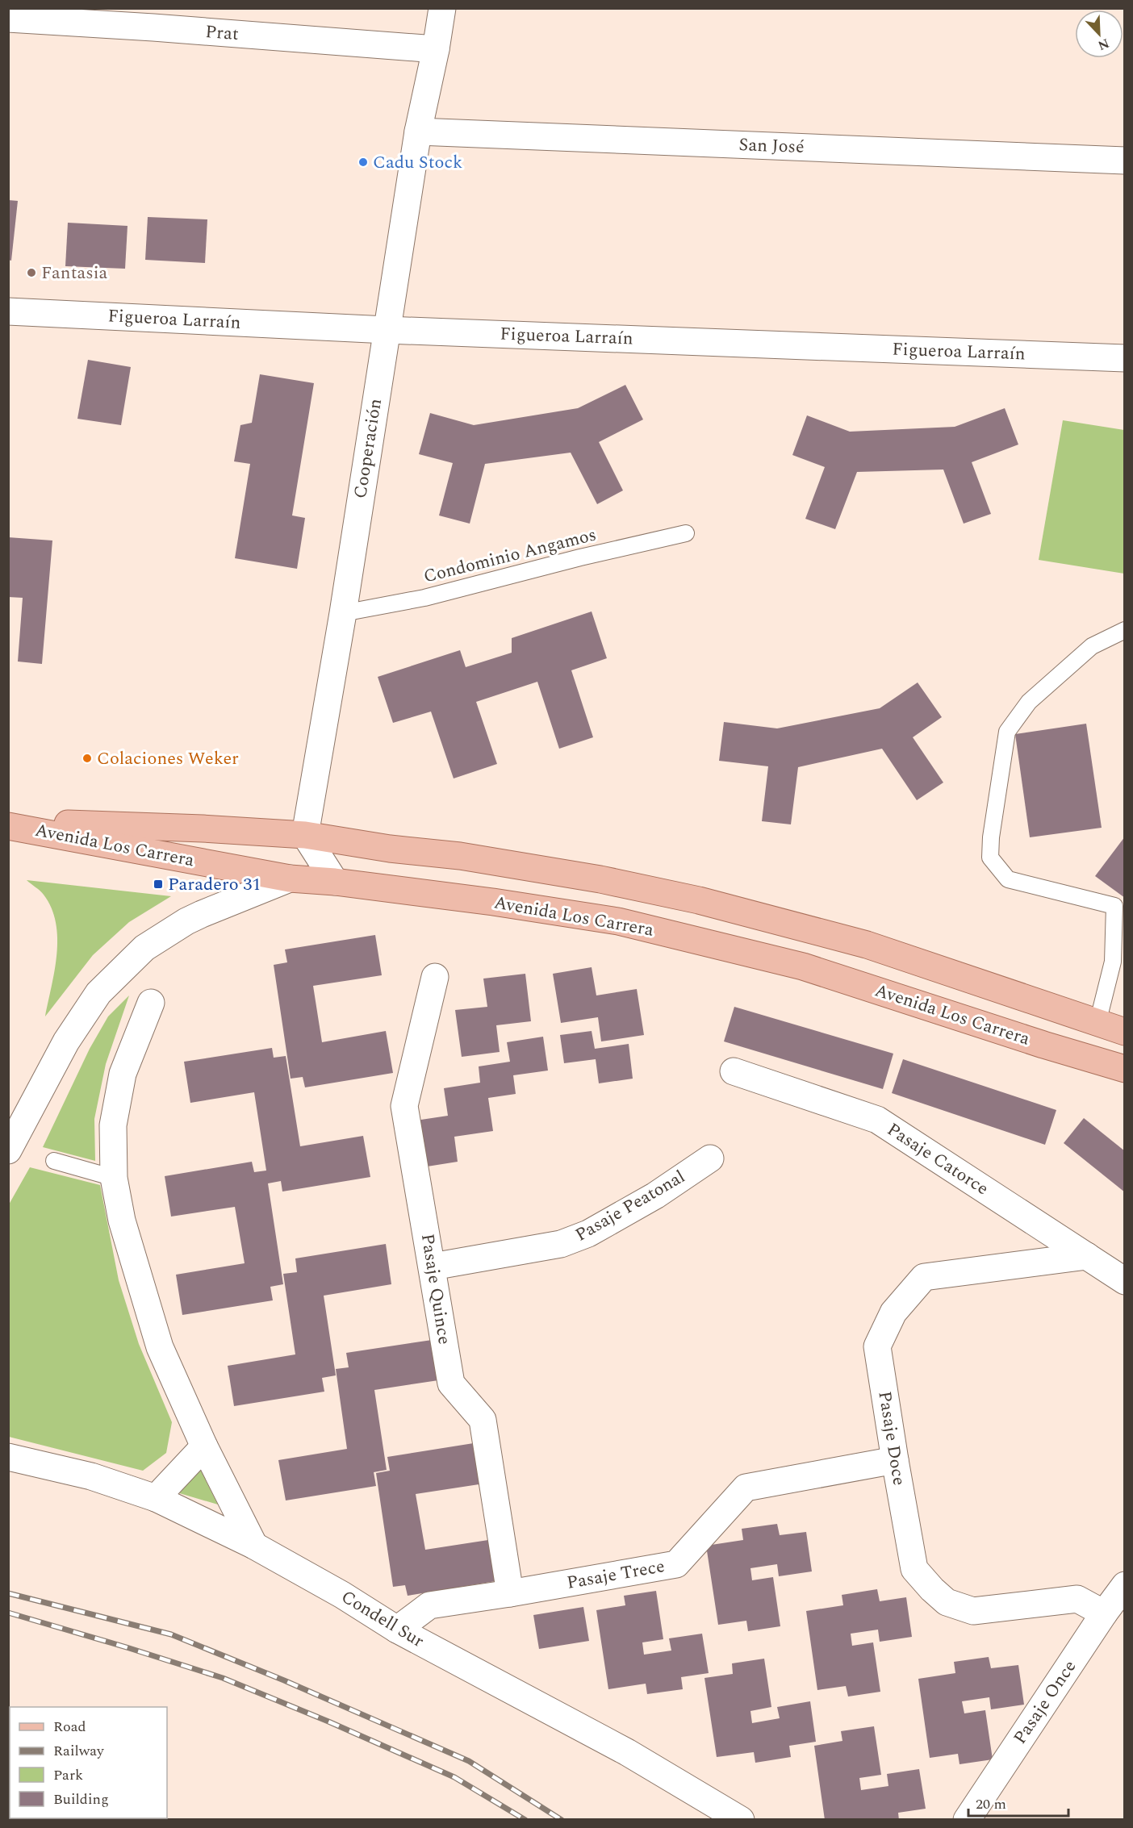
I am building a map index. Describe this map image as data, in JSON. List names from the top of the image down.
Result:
{
  "streets": {
    "main road": ["Avenida Los Carrera"],
    "street": [
      "Prat",
      "San José",
      "Figueroa Larraín",
      "Cooperación",
      "Pasaje Catorce",
      "Pasaje Peatonal",
      "Pasaje Quince",
      "Pasaje Doce",
      "Pasaje Trece",
      "Condell Sur",
      "Pasaje Once"
    ],
    "lane": ["Condominio Angamos"]
  },
  "crossings": [
    ["Prat", "Cooperación"],
    ["San José", "Cooperación"],
    ["Figueroa Larraín", "Cooperación"],
    ["Cooperación", "Condominio Angamos"],
    ["Cooperación", "Avenida Los Carrera"],
    ["Pasaje Catorce", "Pasaje Doce"],
    ["Pasaje Peatonal", "Pasaje Quince"],
    ["Pasaje Quince", "Pasaje Trece"],
    ["Pasaje Doce", "Pasaje Trece"],
    ["Pasaje Doce", "Pasaje Once"],
    ["Pasaje Trece", "Condell Sur"]
  ],
  "places": {
    "other": ["Cadu Stock", "Fantasia", "Colaciones Weker"],
    "transit": ["Paradero 31"]
  },
  "legend": [
    "Road",
    "Railway",
    "Park",
    "Building"
  ],
  "scale_bar": "20 m",
  "north": "bottom right"
}
